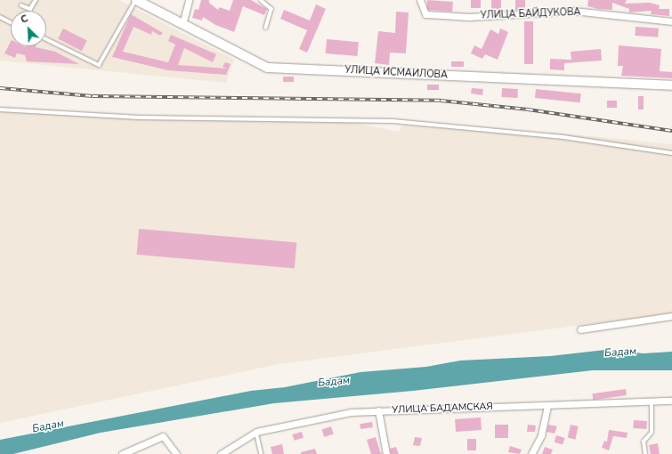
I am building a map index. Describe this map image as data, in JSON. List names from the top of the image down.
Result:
{
  "streets": {
    "main road": ["УЛИЦА ИСМАИЛОВА"],
    "street": ["УЛИЦА БАЙДУКОВА", "УЛИЦА БАДАМСКАЯ"]
  },
  "water": ["Бадам"],
  "north": "top left"
}
